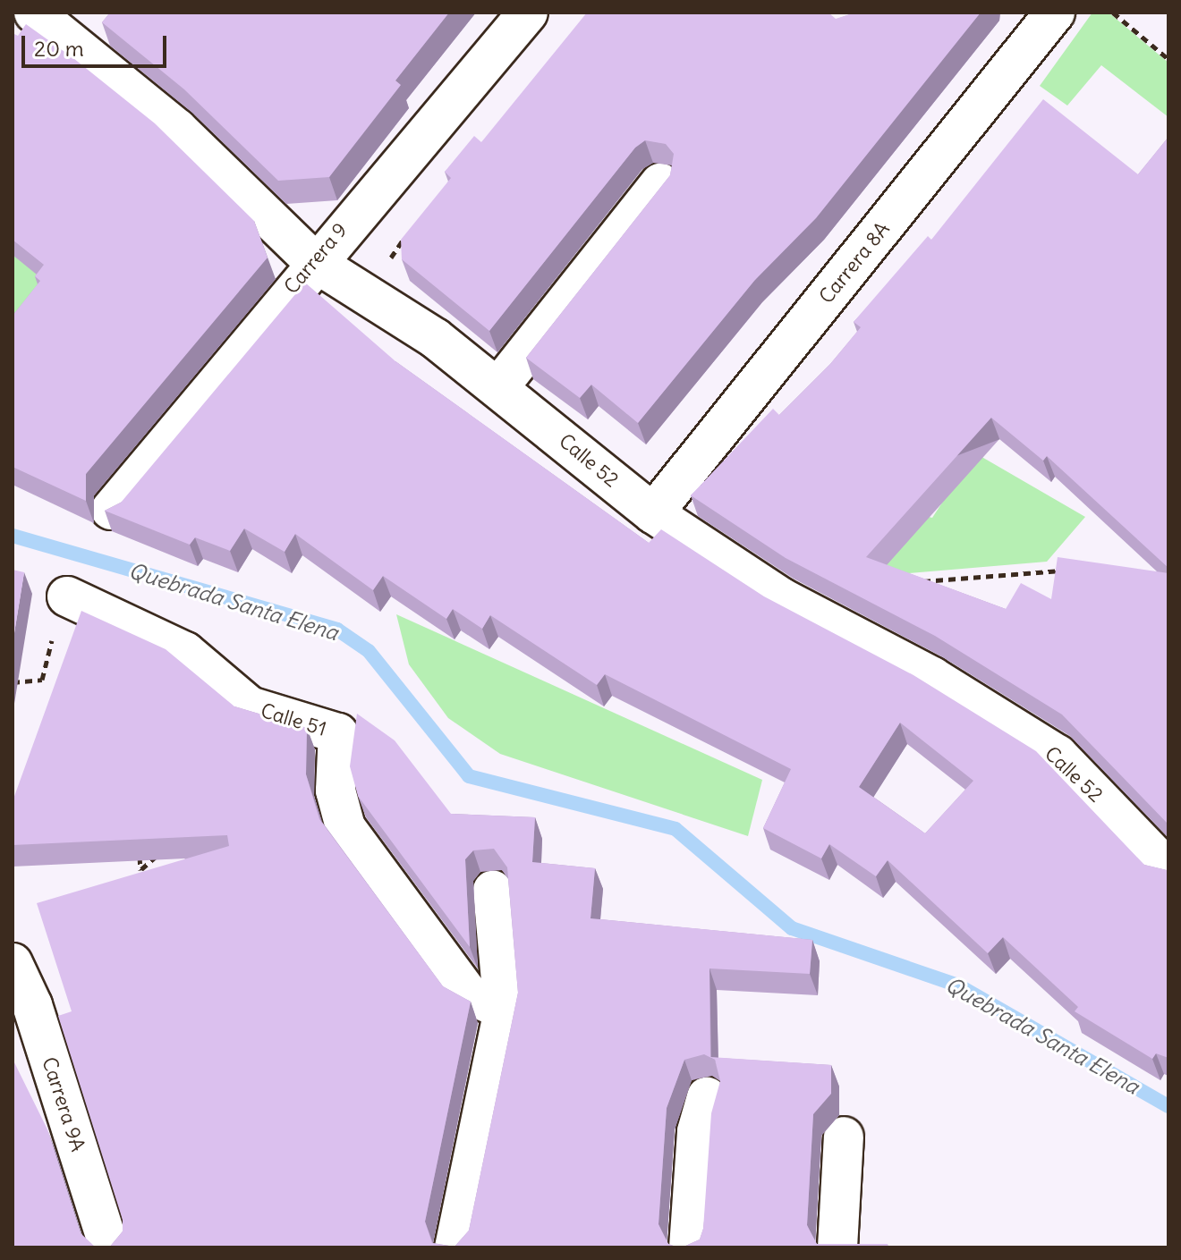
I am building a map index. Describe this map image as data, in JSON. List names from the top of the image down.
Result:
{
  "streets": {
    "street": [
      "Carrera 9",
      "Carrera 8A",
      "Calle 52",
      "Calle 51",
      "Carrera 9A"
    ]
  },
  "crossings": [
    ["Carrera 9", "Calle 52"],
    ["Carrera 8A", "Calle 52"]
  ],
  "water": ["Quebrada Santa Elena"],
  "scale_bar": "20 m"
}
